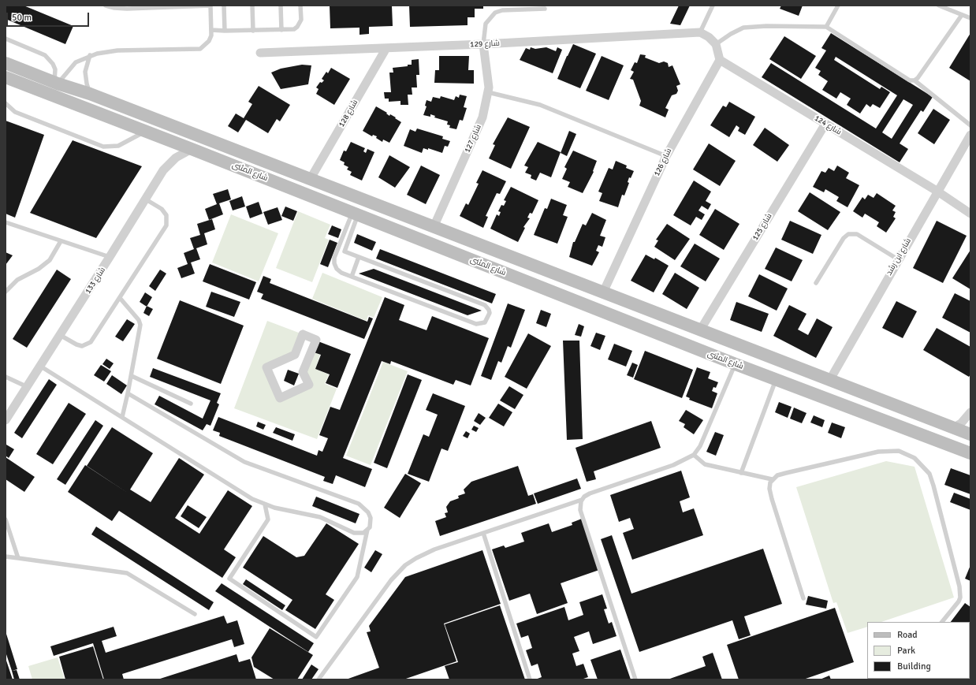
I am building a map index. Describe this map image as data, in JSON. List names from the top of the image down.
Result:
{
  "streets": {
    "street": [
      "شارع 129",
      "شارع 128",
      "شارع 124",
      "شارع 127",
      "شارع 126",
      "شارع المثنى",
      "شارع 125",
      "شارع ابن رشد",
      "شارع 133"
    ]
  },
  "crossings": [
    ["شارع 129", "شارع 128"],
    ["شارع 129", "شارع 127"],
    ["شارع 128", "شارع المثنى"],
    ["شارع 124", "شارع 126"],
    ["شارع 124", "شارع 125"],
    ["شارع 124", "شارع ابن رشد"],
    ["شارع 127", "شارع المثنى"],
    ["شارع 126", "شارع المثنى"],
    ["شارع المثنى", "شارع 125"],
    ["شارع المثنى", "شارع ابن رشد"],
    ["شارع المثنى", "شارع 133"]
  ],
  "legend": ["Road", "Park", "Building"],
  "scale_bar": "50 m"
}
